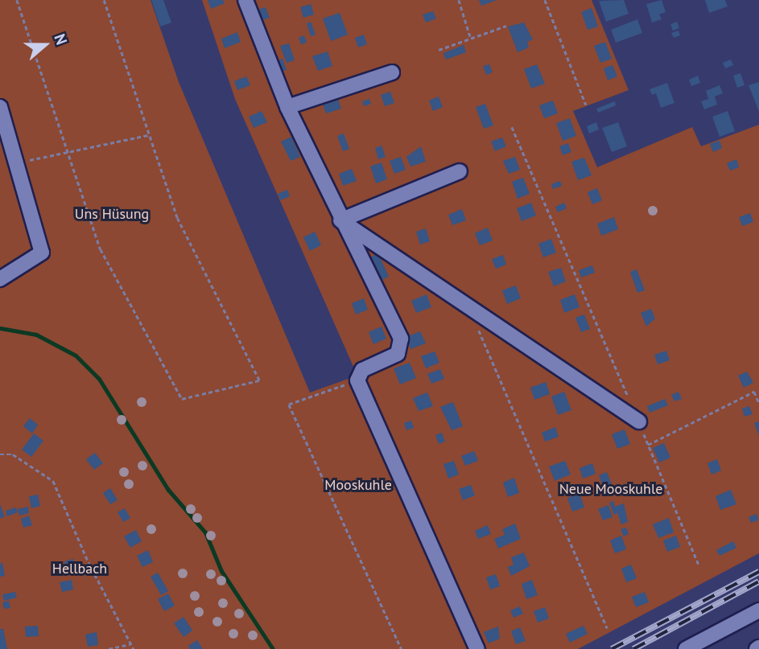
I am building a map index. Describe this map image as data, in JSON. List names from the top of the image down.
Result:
{
  "parks": [
    "Uns Hüsung",
    "Mooskuhle",
    "Neue Mooskuhle",
    "Hellbach"
  ],
  "north": "right"
}
